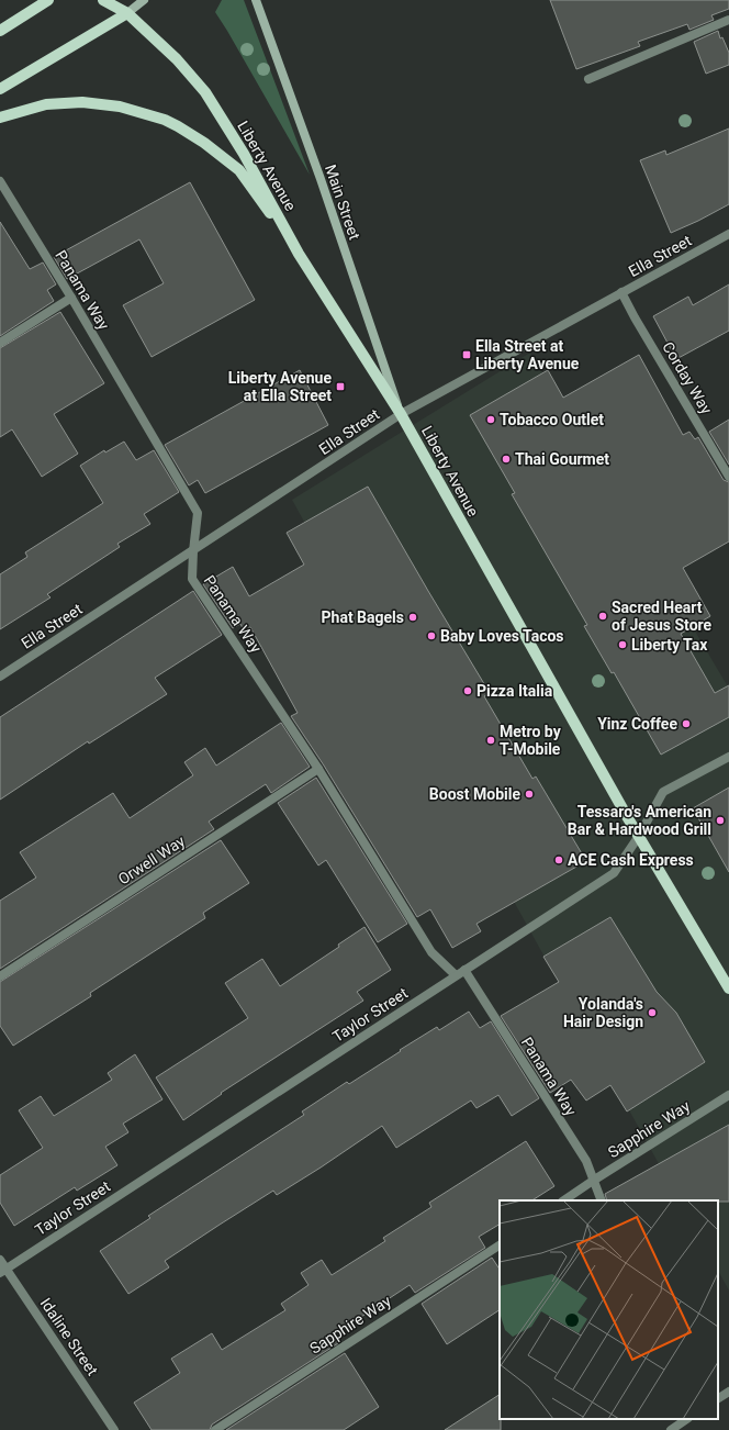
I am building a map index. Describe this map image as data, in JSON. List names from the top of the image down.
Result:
{
  "streets": {
    "main road": ["Liberty Avenue", "Main Street"],
    "street": [
      "Ella Street",
      "Panama Way",
      "Corday Way",
      "Orwell Way",
      "Taylor Street",
      "Sapphire Way",
      "Idaline Street"
    ]
  },
  "crossings": [
    ["Liberty Avenue", "Main Street"],
    ["Liberty Avenue", "Ella Street"],
    ["Liberty Avenue", "Taylor Street"],
    ["Main Street", "Ella Street"],
    ["Ella Street", "Panama Way"],
    ["Ella Street", "Corday Way"],
    ["Panama Way", "Orwell Way"],
    ["Panama Way", "Taylor Street"],
    ["Panama Way", "Sapphire Way"],
    ["Taylor Street", "Idaline Street"]
  ],
  "places": {
    "transit": ["Ella Street at Liberty Avenue", "Liberty Avenue at Ella Street"],
    "other": [
      "Tobacco Outlet",
      "Thai Gourmet",
      "Sacred Heart of Jesus Store",
      "Phat Bagels",
      "Baby Loves Tacos",
      "Liberty Tax",
      "Pizza Italia",
      "Yinz Coffee",
      "Metro by T-Mobile",
      "Boost Mobile",
      "Tessaro's American Bar & Hardwood Grill",
      "ACE Cash Express",
      "Yolanda's Hair Design"
    ]
  }
}
